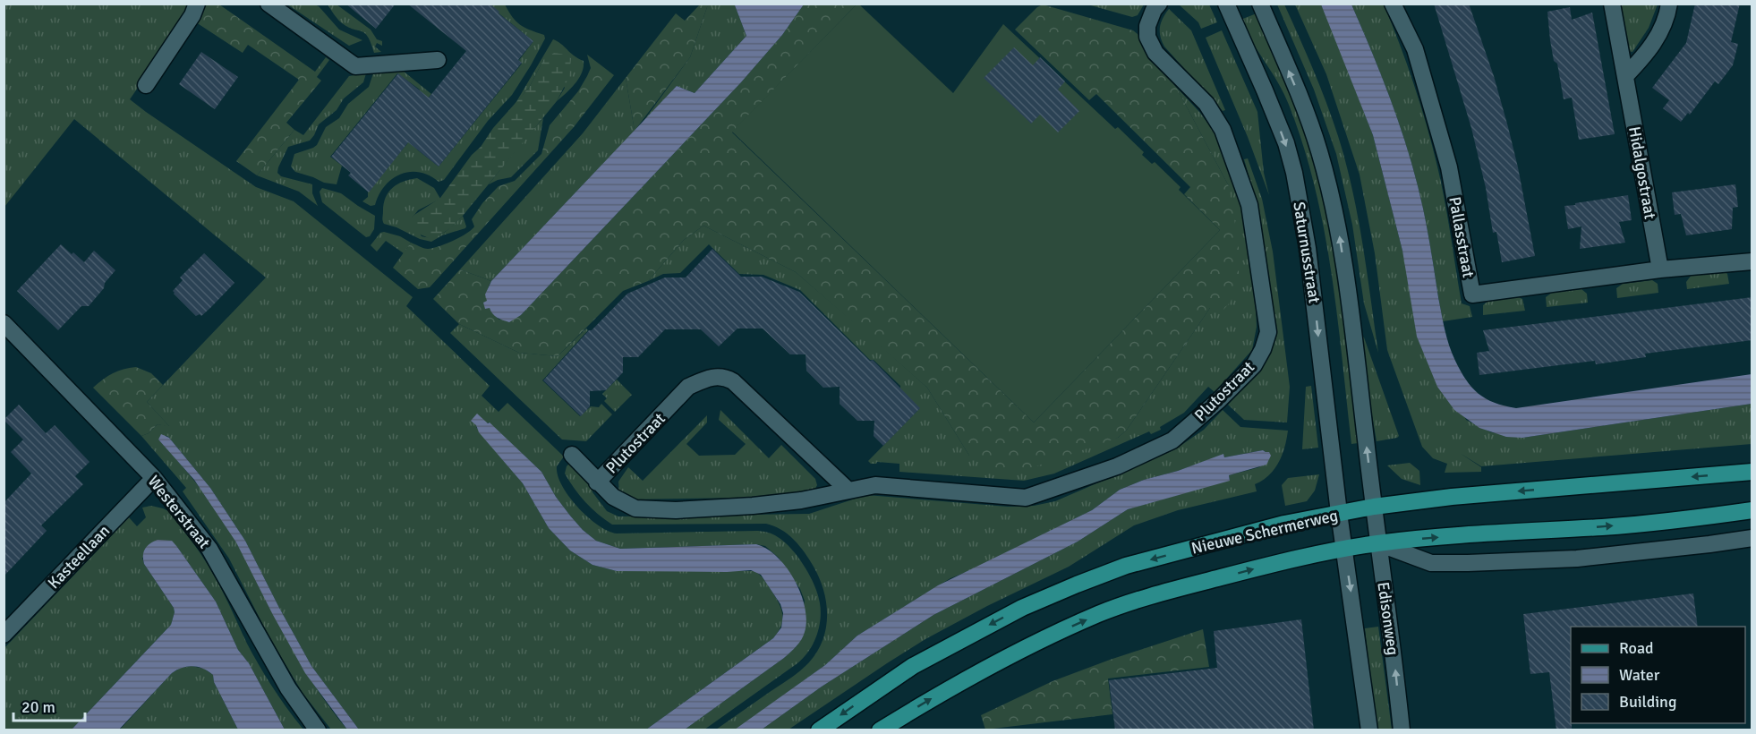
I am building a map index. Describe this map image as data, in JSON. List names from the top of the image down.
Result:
{
  "streets": {
    "main road": ["Nieuwe Schermerweg"],
    "street": [
      "Hidalgostraat",
      "Pallasstraat",
      "Saturnusstraat",
      "Plutostraat",
      "Westerstraat",
      "Kasteellaan",
      "Edisonweg"
    ]
  },
  "crossings": [
    ["Hidalgostraat", "Pallasstraat"],
    ["Saturnusstraat", "Nieuwe Schermerweg"],
    ["Saturnusstraat", "Edisonweg"],
    ["Westerstraat", "Kasteellaan"],
    ["Nieuwe Schermerweg", "Edisonweg"]
  ],
  "legend": ["Road", "Water", "Building"],
  "scale_bar": "20 m"
}
